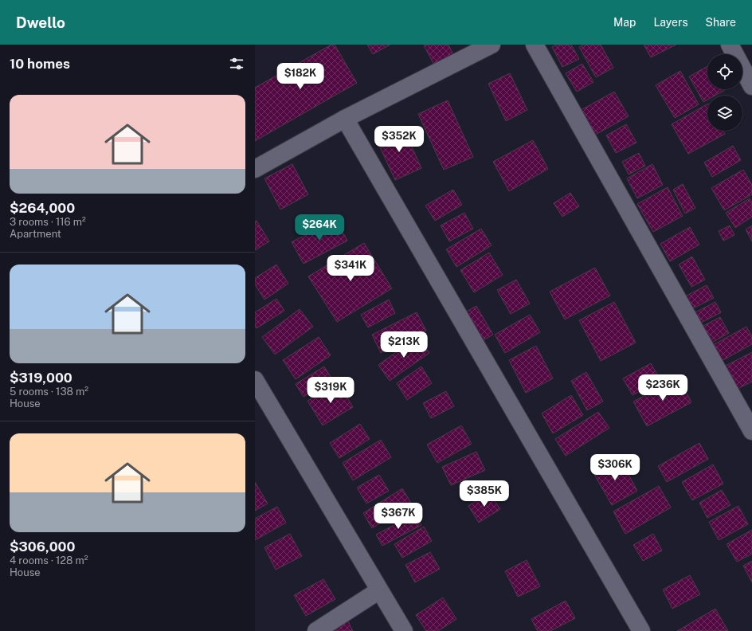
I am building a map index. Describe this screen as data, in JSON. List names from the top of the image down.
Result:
{
  "page": {
    "header": "Dwello",
    "nav": ["Map", "Layers", "Share"],
    "heading": "10 homes",
    "price": [
      "$182K",
      "$352K",
      "$264K",
      "$341K",
      "$213K",
      "$236K",
      "$319K",
      "$306K",
      "$385K",
      "$367K"
    ],
    "list": [
      {
        "name": "$264,000",
        "note": "3 rooms · 116 m² · Apartment"
      },
      {
        "name": "$319,000",
        "note": "5 rooms · 138 m² · House"
      },
      {
        "name": "$306,000",
        "note": "4 rooms · 128 m² · House"
      }
    ]
  }
}
